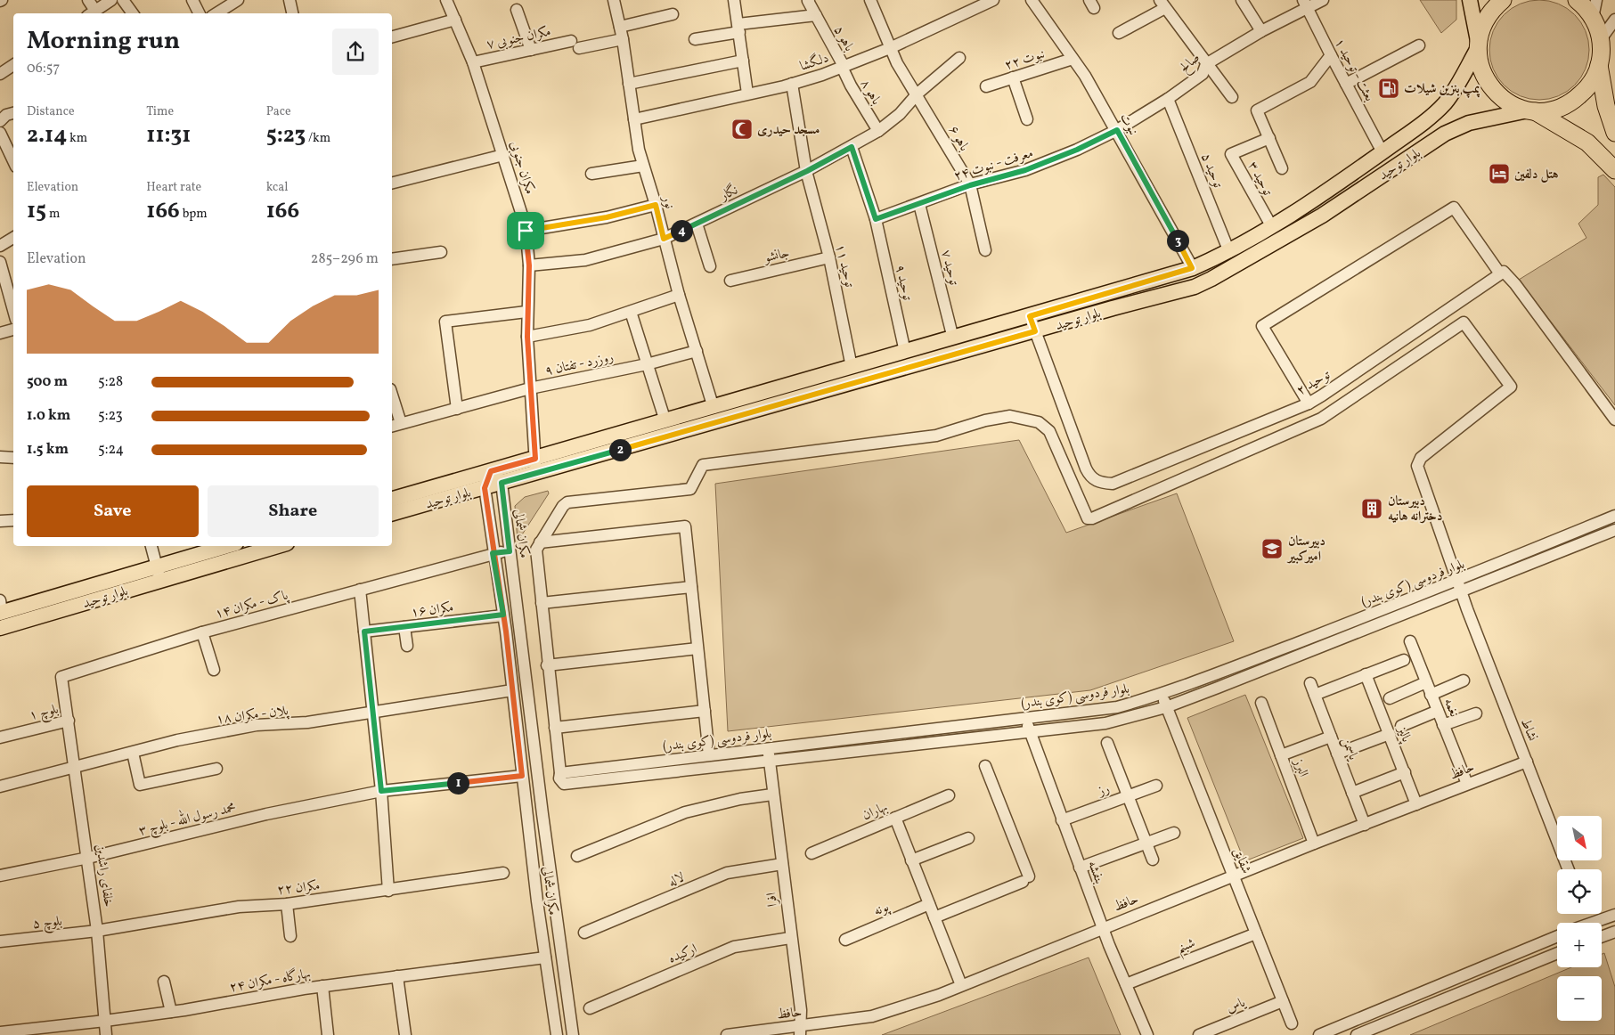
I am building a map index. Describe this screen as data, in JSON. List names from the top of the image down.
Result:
{
  "streets": {
    "main road": ["بلوار توحید"],
    "street": [
      "مکران جنوبی ۷",
      "باهو ۵",
      "نبوت ۲۲",
      "دلگشا",
      "صالح",
      "بعثت - توحید ۱",
      "باهو ۸",
      "نبوت",
      "باهو ۶",
      "معرفت - نبوت ۲۴",
      "مکران جنوبی",
      "توحید ۵",
      "توحید ۳",
      "نگار",
      "نور",
      "جانشو",
      "توحید ۱۱",
      "توحید ۷",
      "توحید ۹",
      "روزرد - تفتان ۹",
      "توحید ۲",
      "مکران شمالی",
      "بلوار فردوسی (کوی بندر)",
      "پاک - مکران ۱۴",
      "مکران ۱۶",
      "نغمه",
      "بلوچ ۱",
      "پلان - مکران ۱۸",
      "نشاط",
      "پالیز",
      "یاسمن",
      "البرز",
      "حافظ",
      "رز",
      "بهاران",
      "محمد رسول الله - بلوچ ۳",
      "شقایق",
      "بنفشه",
      "خلفای راشدین",
      "لاله",
      "مکران ۲۲",
      "افرا",
      "پونه",
      "بلوچ ۵",
      "شبنم",
      "ارکیده",
      "بهارگاه - مکران ۲۴",
      "یاس"
    ]
  },
  "crossings": [
    ["مکران جنوبی ۷", "مکران جنوبی"],
    ["مکران جنوبی ۷", "نور"],
    ["باهو ۵", "دلگشا"],
    ["باهو ۵", "باهو ۸"],
    ["نبوت ۲۲", "نبوت"],
    ["دلگشا", "باهو ۸"],
    ["دلگشا", "باهو ۶"],
    ["دلگشا", "نور"],
    ["دلگشا", "توحید ۱۱"],
    ["صالح", "بعثت - توحید ۱"],
    ["صالح", "نبوت"],
    ["صالح", "معرفت - نبوت ۲۴"],
    ["صالح", "توحید ۵"],
    ["بعثت - توحید ۱", "بلوار توحید"],
    ["باهو ۸", "نگار"],
    ["نبوت", "معرفت - نبوت ۲۴"],
    ["نبوت", "بلوار توحید"],
    ["باهو ۶", "معرفت - نبوت ۲۴"],
    ["باهو ۶", "نگار"],
    ["معرفت - نبوت ۲۴", "توحید ۷"],
    ["معرفت - نبوت ۲۴", "توحید ۹"],
    ["بلوار توحید", "مکران جنوبی"],
    ["بلوار توحید", "توحید ۵"],
    ["بلوار توحید", "توحید ۳"],
    ["بلوار توحید", "نور"],
    ["بلوار توحید", "توحید ۱۱"],
    ["بلوار توحید", "توحید ۷"],
    ["بلوار توحید", "توحید ۹"],
    ["بلوار توحید", "توحید ۲"],
    ["بلوار توحید", "مکران شمالی"],
    ["مکران جنوبی", "نگار"],
    ["مکران جنوبی", "روزرد - تفتان ۹"],
    ["نگار", "نور"],
    ["نگار", "توحید ۱۱"],
    ["نگار", "توحید ۹"],
    ["نور", "روزرد - تفتان ۹"],
    ["جانشو", "توحید ۱۱"],
    ["مکران شمالی", "پاک - مکران ۱۴"],
    ["مکران شمالی", "مکران ۱۶"],
    ["مکران شمالی", "پلان - مکران ۱۸"],
    ["مکران شمالی", "محمد رسول الله - بلوچ ۳"],
    ["مکران شمالی", "بهارگاه - مکران ۲۴"],
    ["بلوار فردوسی (کوی بندر)", "نشاط"],
    ["بلوار فردوسی (کوی بندر)", "شقایق"],
    ["بلوار فردوسی (کوی بندر)", "بنفشه"],
    ["بلوار فردوسی (کوی بندر)", "افرا"],
    ["پاک - مکران ۱۴", "بلوچ ۱"],
    ["پاک - مکران ۱۴", "خلفای راشدین"],
    ["نغمه", "حافظ"],
    ["بلوچ ۱", "خلفای راشدین"],
    ["پلان - مکران ۱۸", "خلفای راشدین"],
    ["نشاط", "حافظ"],
    ["پالیز", "حافظ"],
    ["یاسمن", "حافظ"],
    ["البرز", "حافظ"],
    ["حافظ", "شقایق"],
    ["حافظ", "بنفشه"],
    ["حافظ", "افرا"],
    ["رز", "بنفشه"],
    ["محمد رسول الله - بلوچ ۳", "خلفای راشدین"],
    ["شقایق", "شبنم"],
    ["شقایق", "یاس"],
    ["بنفشه", "شبنم"],
    ["خلفای راشدین", "مکران ۲۲"],
    ["خلفای راشدین", "بلوچ ۵"],
    ["خلفای راشدین", "بهارگاه - مکران ۲۴"],
    ["لاله", "افرا"],
    ["مکران ۲۲", "بلوچ ۵"],
    ["افرا", "ارکیده"]
  ],
  "places": {
    "fuel station": ["پمپ بنزین شیلات"],
    "mosque": ["مسجد حیدری"],
    "hotel": ["هتل دلفین"],
    "building": ["دبیرستان دخترانه هانیه"],
    "school or university": ["دبیرستان امیرکبیر"]
  },
  "north": "bottom right",
  "page": {
    "heading": ["Morning run", "06:57"],
    "stats": [
      ["Distance", "2.14 km"],
      ["Time", "11:31"],
      ["Pace", "5:23 /km"],
      ["Elevation", "15 m"],
      ["Heart rate", "166 bpm"],
      ["kcal", "166"]
    ],
    "pins": [
      "4",
      "3",
      "2",
      "1"
    ],
    "chart": ["Elevation", "285–296 m"],
    "list": [
      {
        "name": "500 m",
        "note": "5:28"
      },
      {
        "name": "1.0 km",
        "note": "5:23"
      },
      {
        "name": "1.5 km",
        "note": "5:24"
      }
    ],
    "buttons": ["Save", "Share"],
    "map_buttons": ["+", "−"]
  }
}
